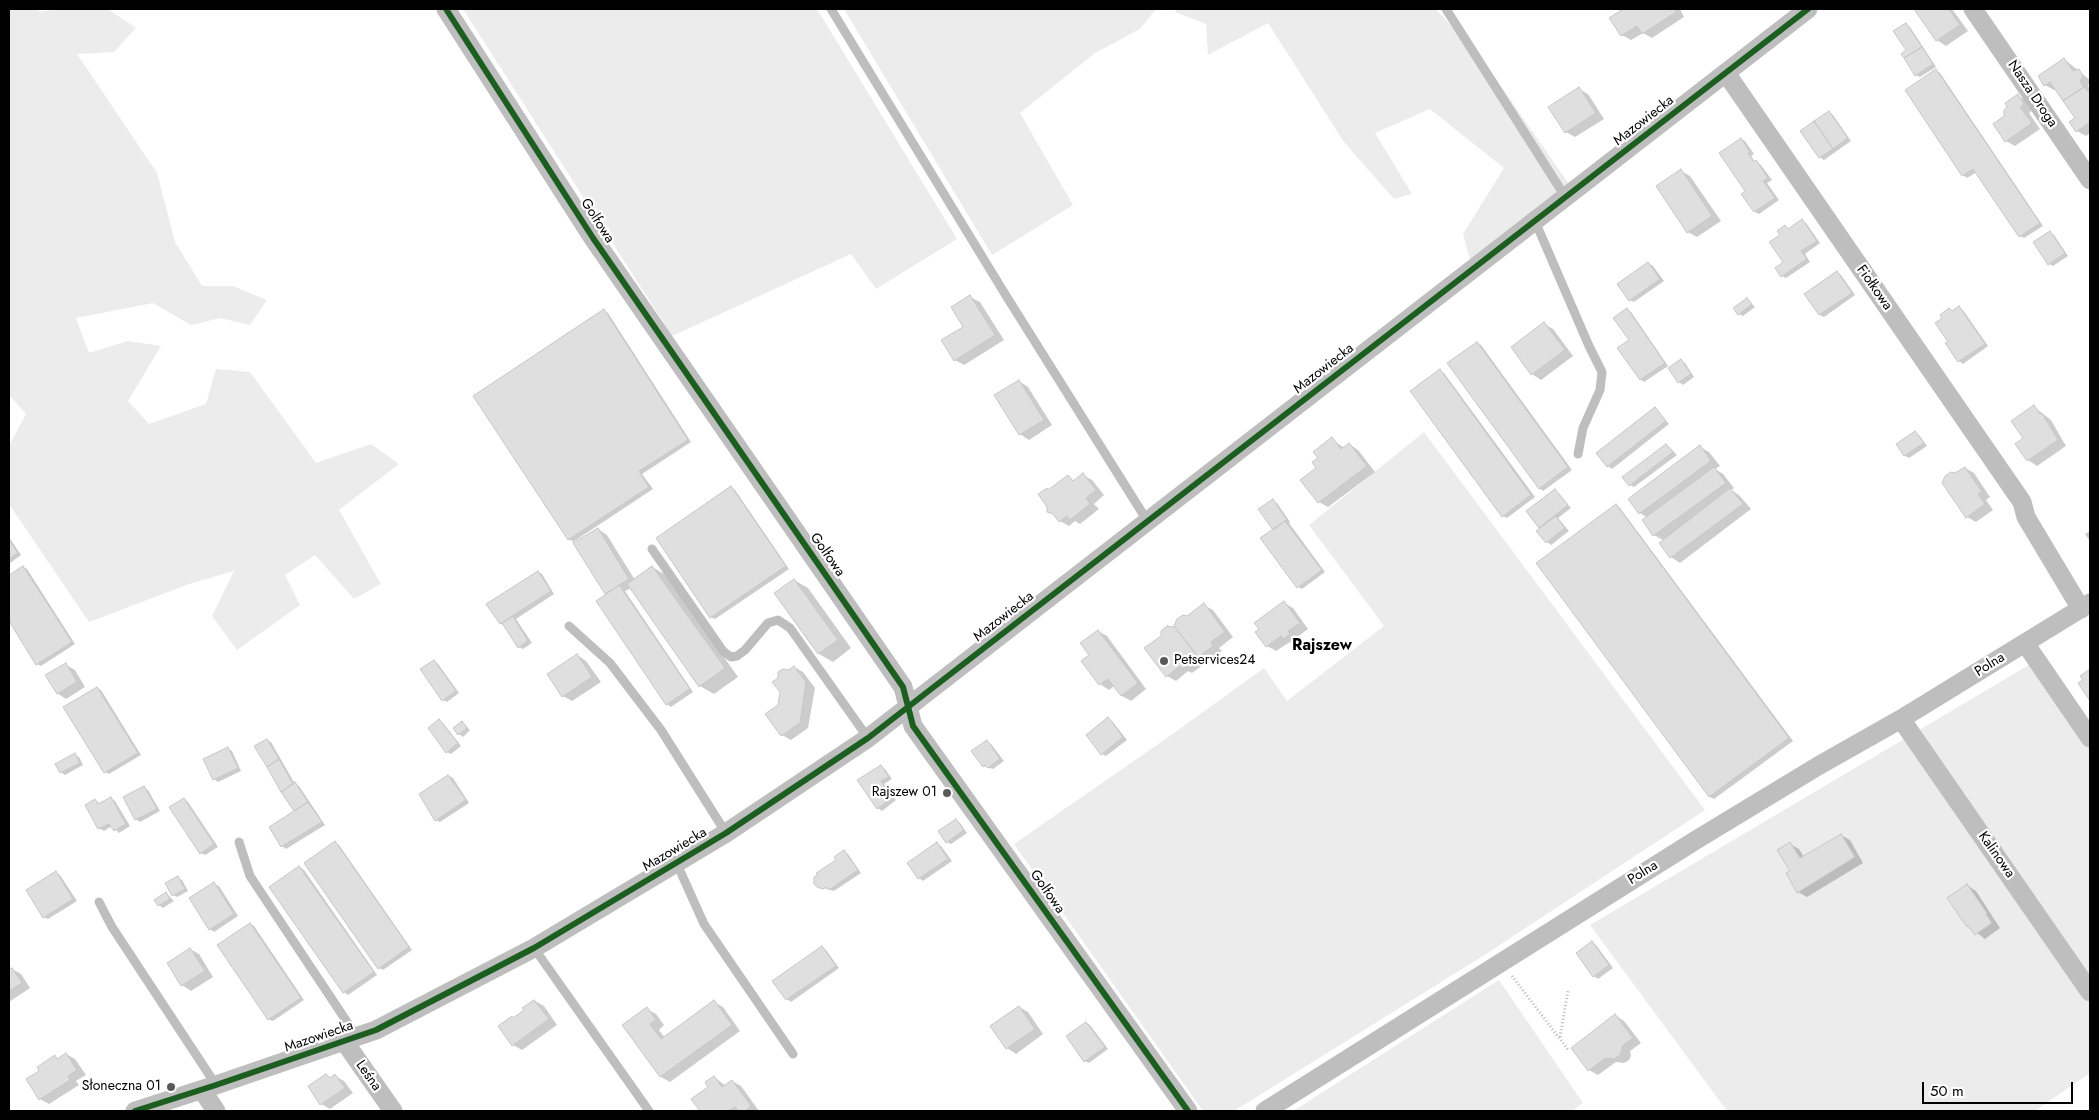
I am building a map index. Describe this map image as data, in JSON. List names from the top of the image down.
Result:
{
  "streets": {
    "street": [
      "Nasza Droga",
      "Mazowiecka",
      "Golfowa",
      "Fiołkowa",
      "Polna",
      "Kalinowa",
      "Leśna"
    ]
  },
  "crossings": [
    ["Mazowiecka", "Golfowa"],
    ["Mazowiecka", "Fiołkowa"],
    ["Mazowiecka", "Leśna"],
    ["Fiołkowa", "Polna"],
    ["Polna", "Kalinowa"]
  ],
  "districts": ["Rajszew"],
  "places": ["Petservices24", "Rajszew 01", "Słoneczna 01"],
  "scale_bar": "50 m"
}
